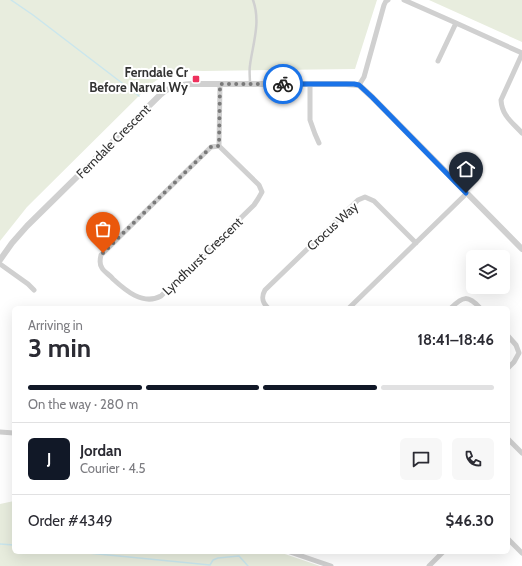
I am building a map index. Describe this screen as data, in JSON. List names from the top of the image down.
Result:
{
  "streets": {
    "street": ["Ferndale Crescent", "Crocus Way", "Lyndhurst Crescent"]
  },
  "places": {
    "transit": ["Ferndale Cr Before Narval Wy"]
  },
  "page": {
    "heading": ["3 min", "Arriving in", "18:41–18:46"],
    "panel": [
      "Jordan",
      "Courier · 4.5",
      "Order #4349",
      "$46.30"
    ],
    "bar": "On the way · 280 m",
    "round": "J"
  }
}
